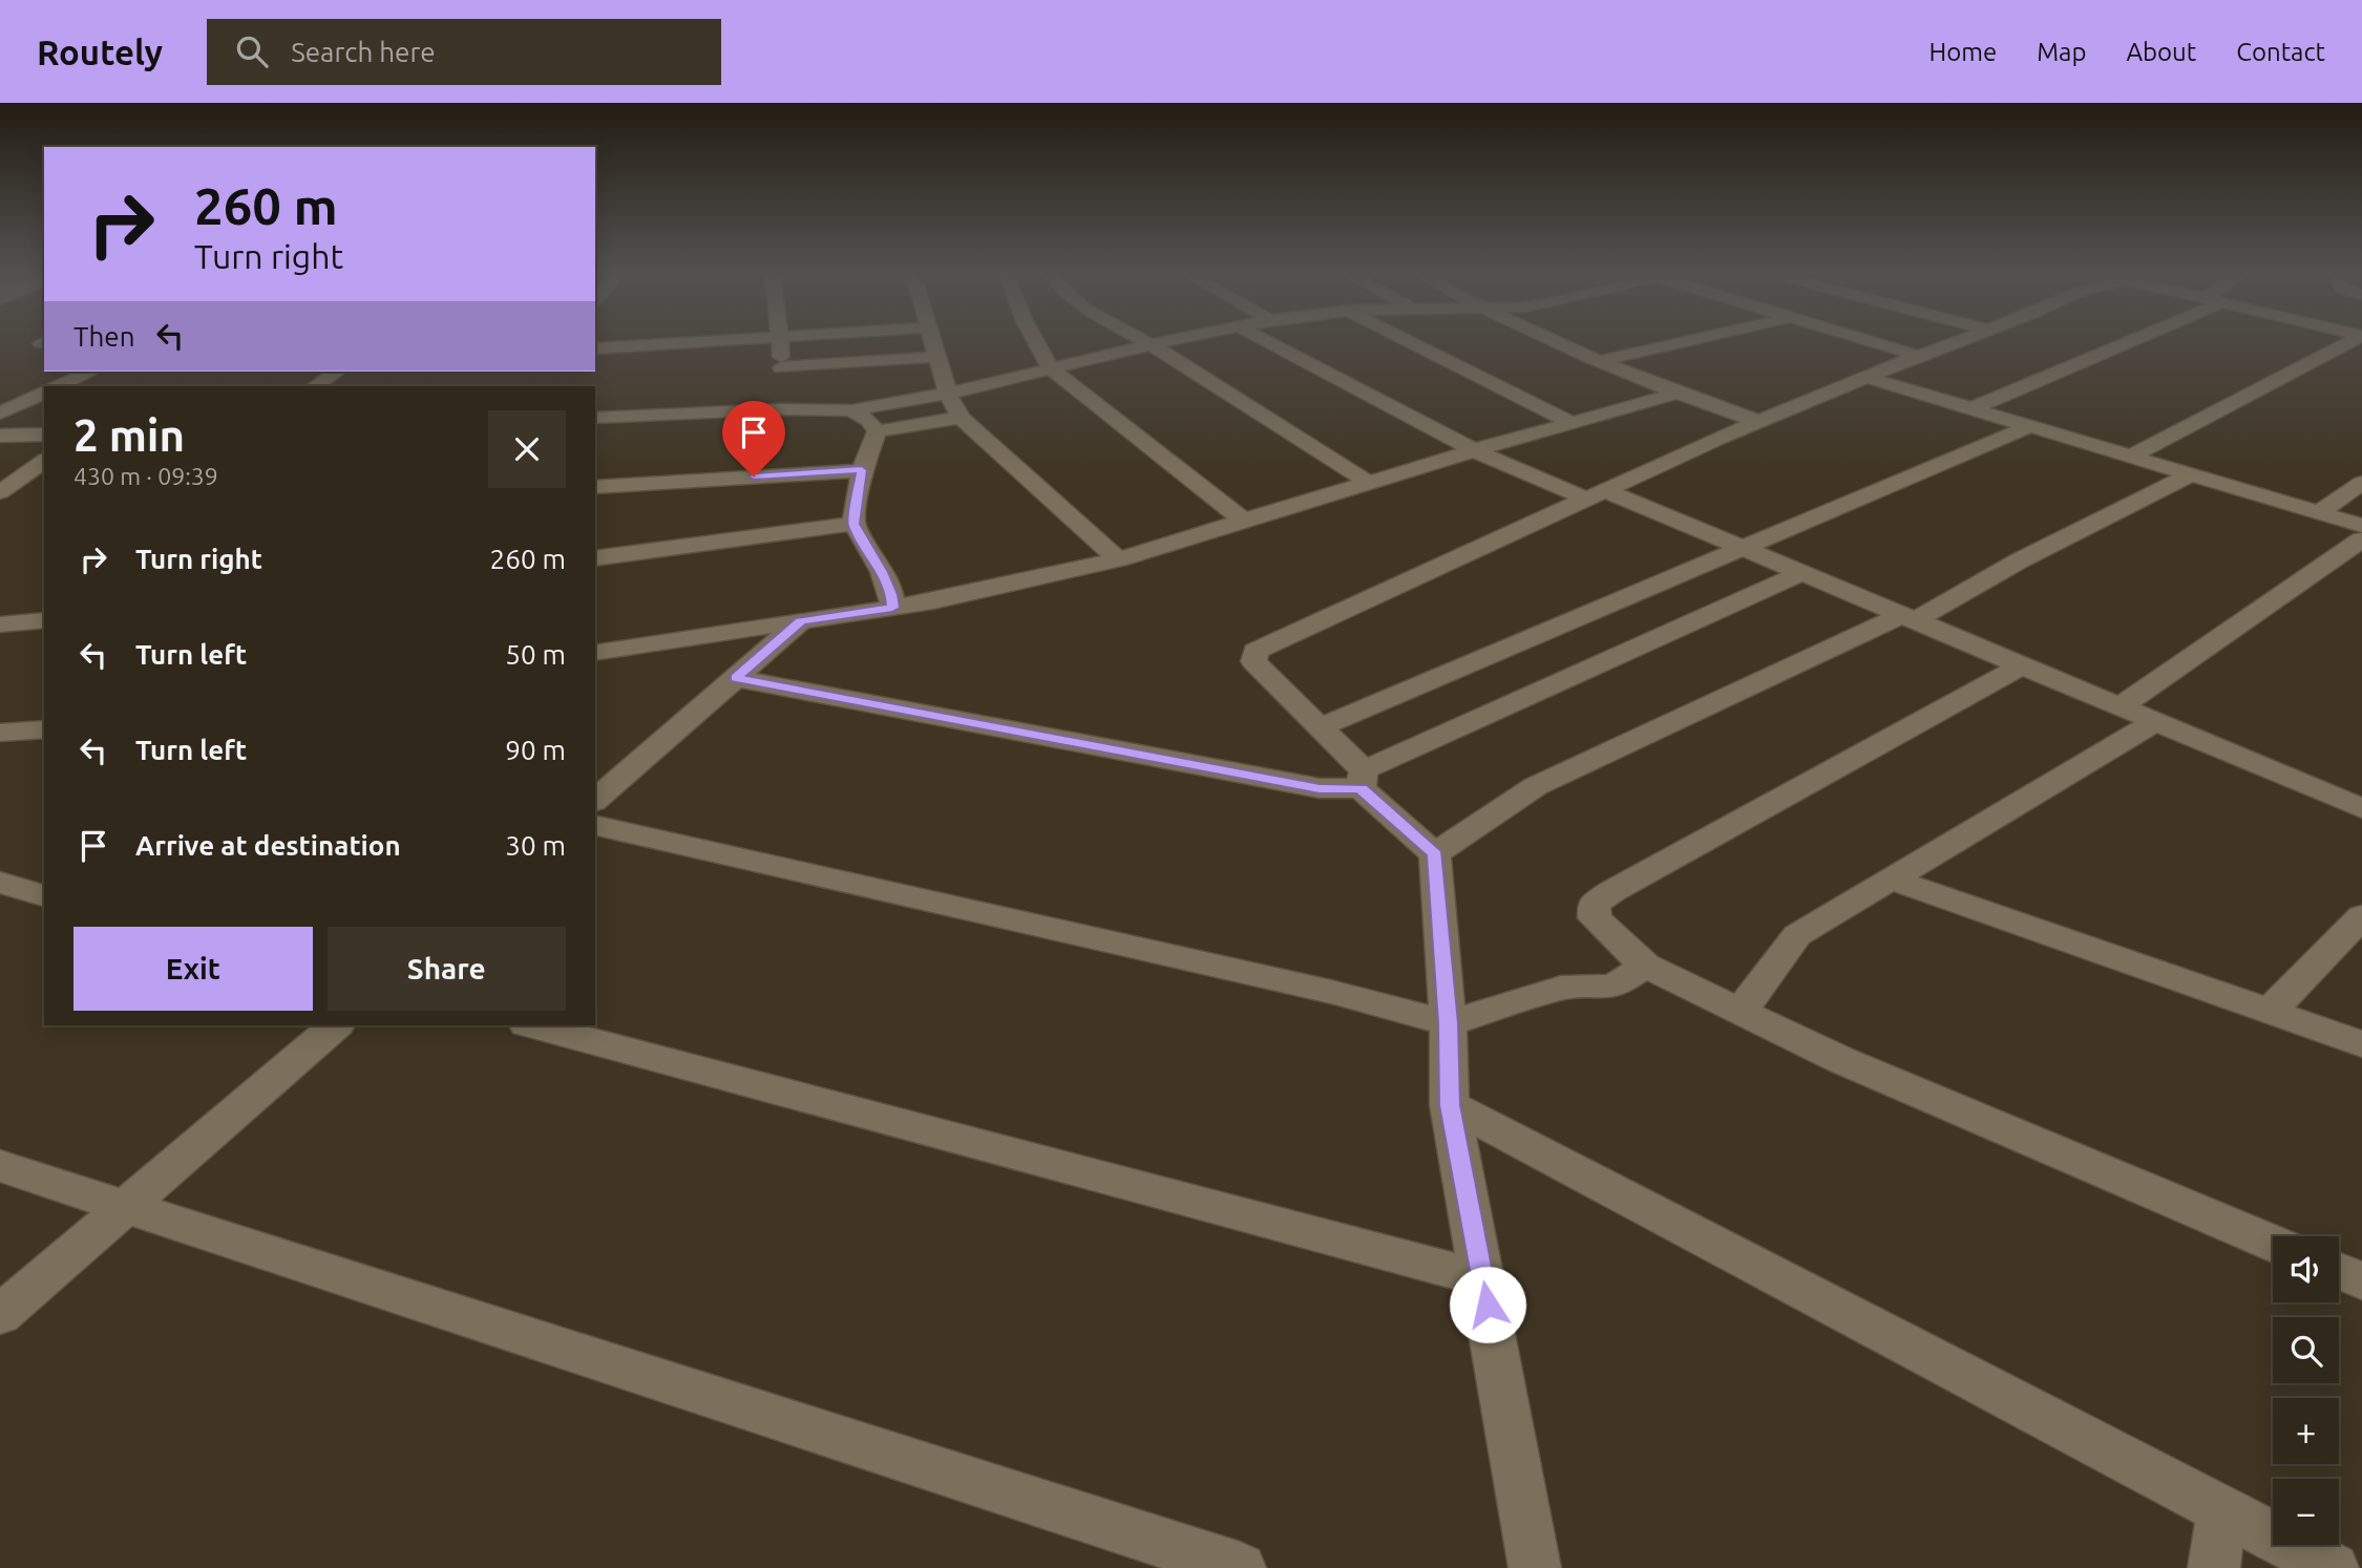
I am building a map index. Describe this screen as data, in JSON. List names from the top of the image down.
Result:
{
  "page": {
    "header": "Routely",
    "search": "Search here",
    "nav": [
      "Home",
      "Map",
      "About",
      "Contact"
    ],
    "turn": ["260 m", "Turn right"],
    "then": "Then",
    "heading": ["2 min", "430 m · 09:39"],
    "list": [
      {
        "name": "Turn right",
        "value": "260 m"
      },
      {
        "name": "Turn left",
        "value": "50 m"
      },
      {
        "name": "Turn left",
        "value": "90 m"
      },
      {
        "name": "Arrive at destination",
        "value": "30 m"
      }
    ],
    "buttons": ["Exit", "Share"],
    "map_buttons": ["+", "−"]
  }
}
